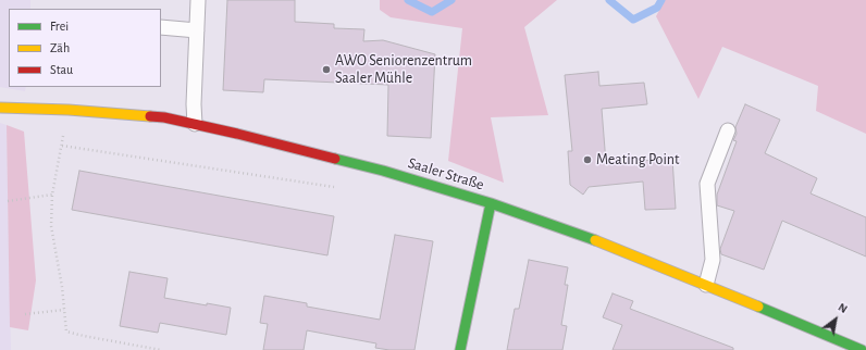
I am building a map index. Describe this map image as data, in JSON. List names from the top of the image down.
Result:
{
  "streets": {
    "street": ["Saaler Straße"]
  },
  "places": ["AWO Seniorenzentrum Saaler Mühle", "Meating Point"],
  "legend": ["Frei", "Zäh", "Stau"],
  "north": "top right"
}
